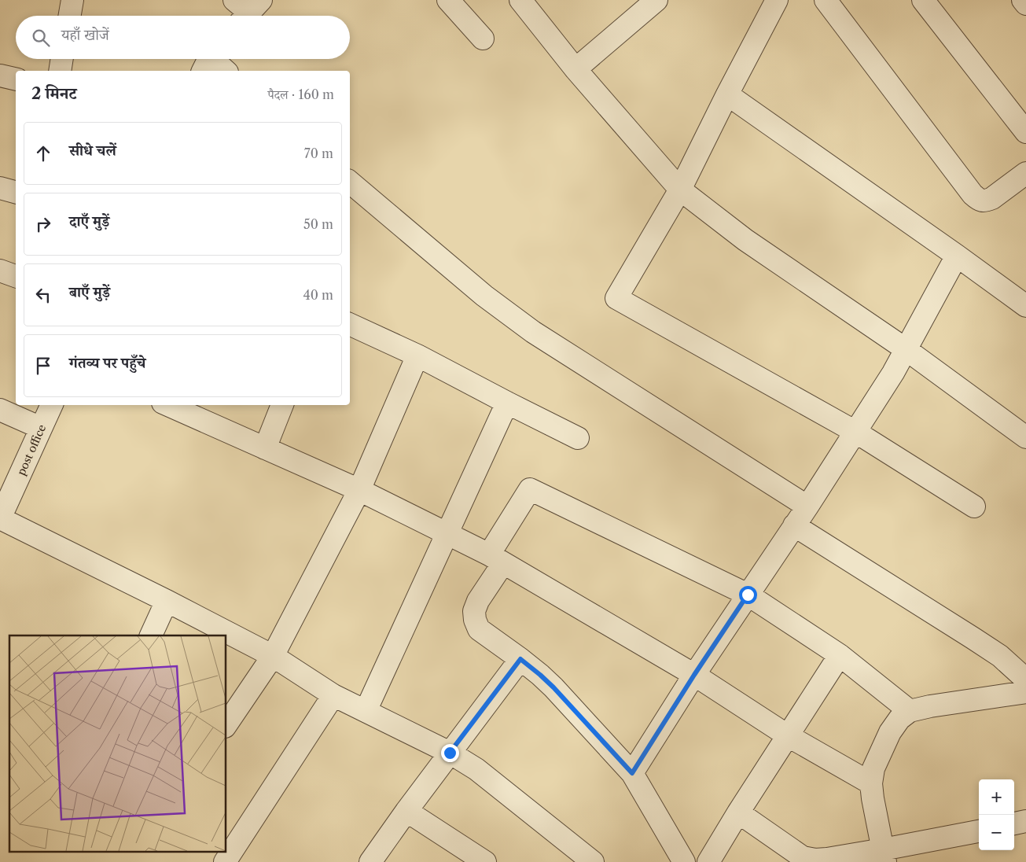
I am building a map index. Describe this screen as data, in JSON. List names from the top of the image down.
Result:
{
  "streets": {
    "street": ["post office"]
  },
  "page": {
    "search": "यहाँ खोजें",
    "heading": ["2 मिनट", "पैदल · 160 m"],
    "list": [
      ["सीधे चलें", "70 m"],
      ["दाएँ मुड़ें", "50 m"],
      ["बाएँ मुड़ें", "40 m"],
      "गंतव्य पर पहुँचे"
    ],
    "map_buttons": ["+", "−"]
  }
}
